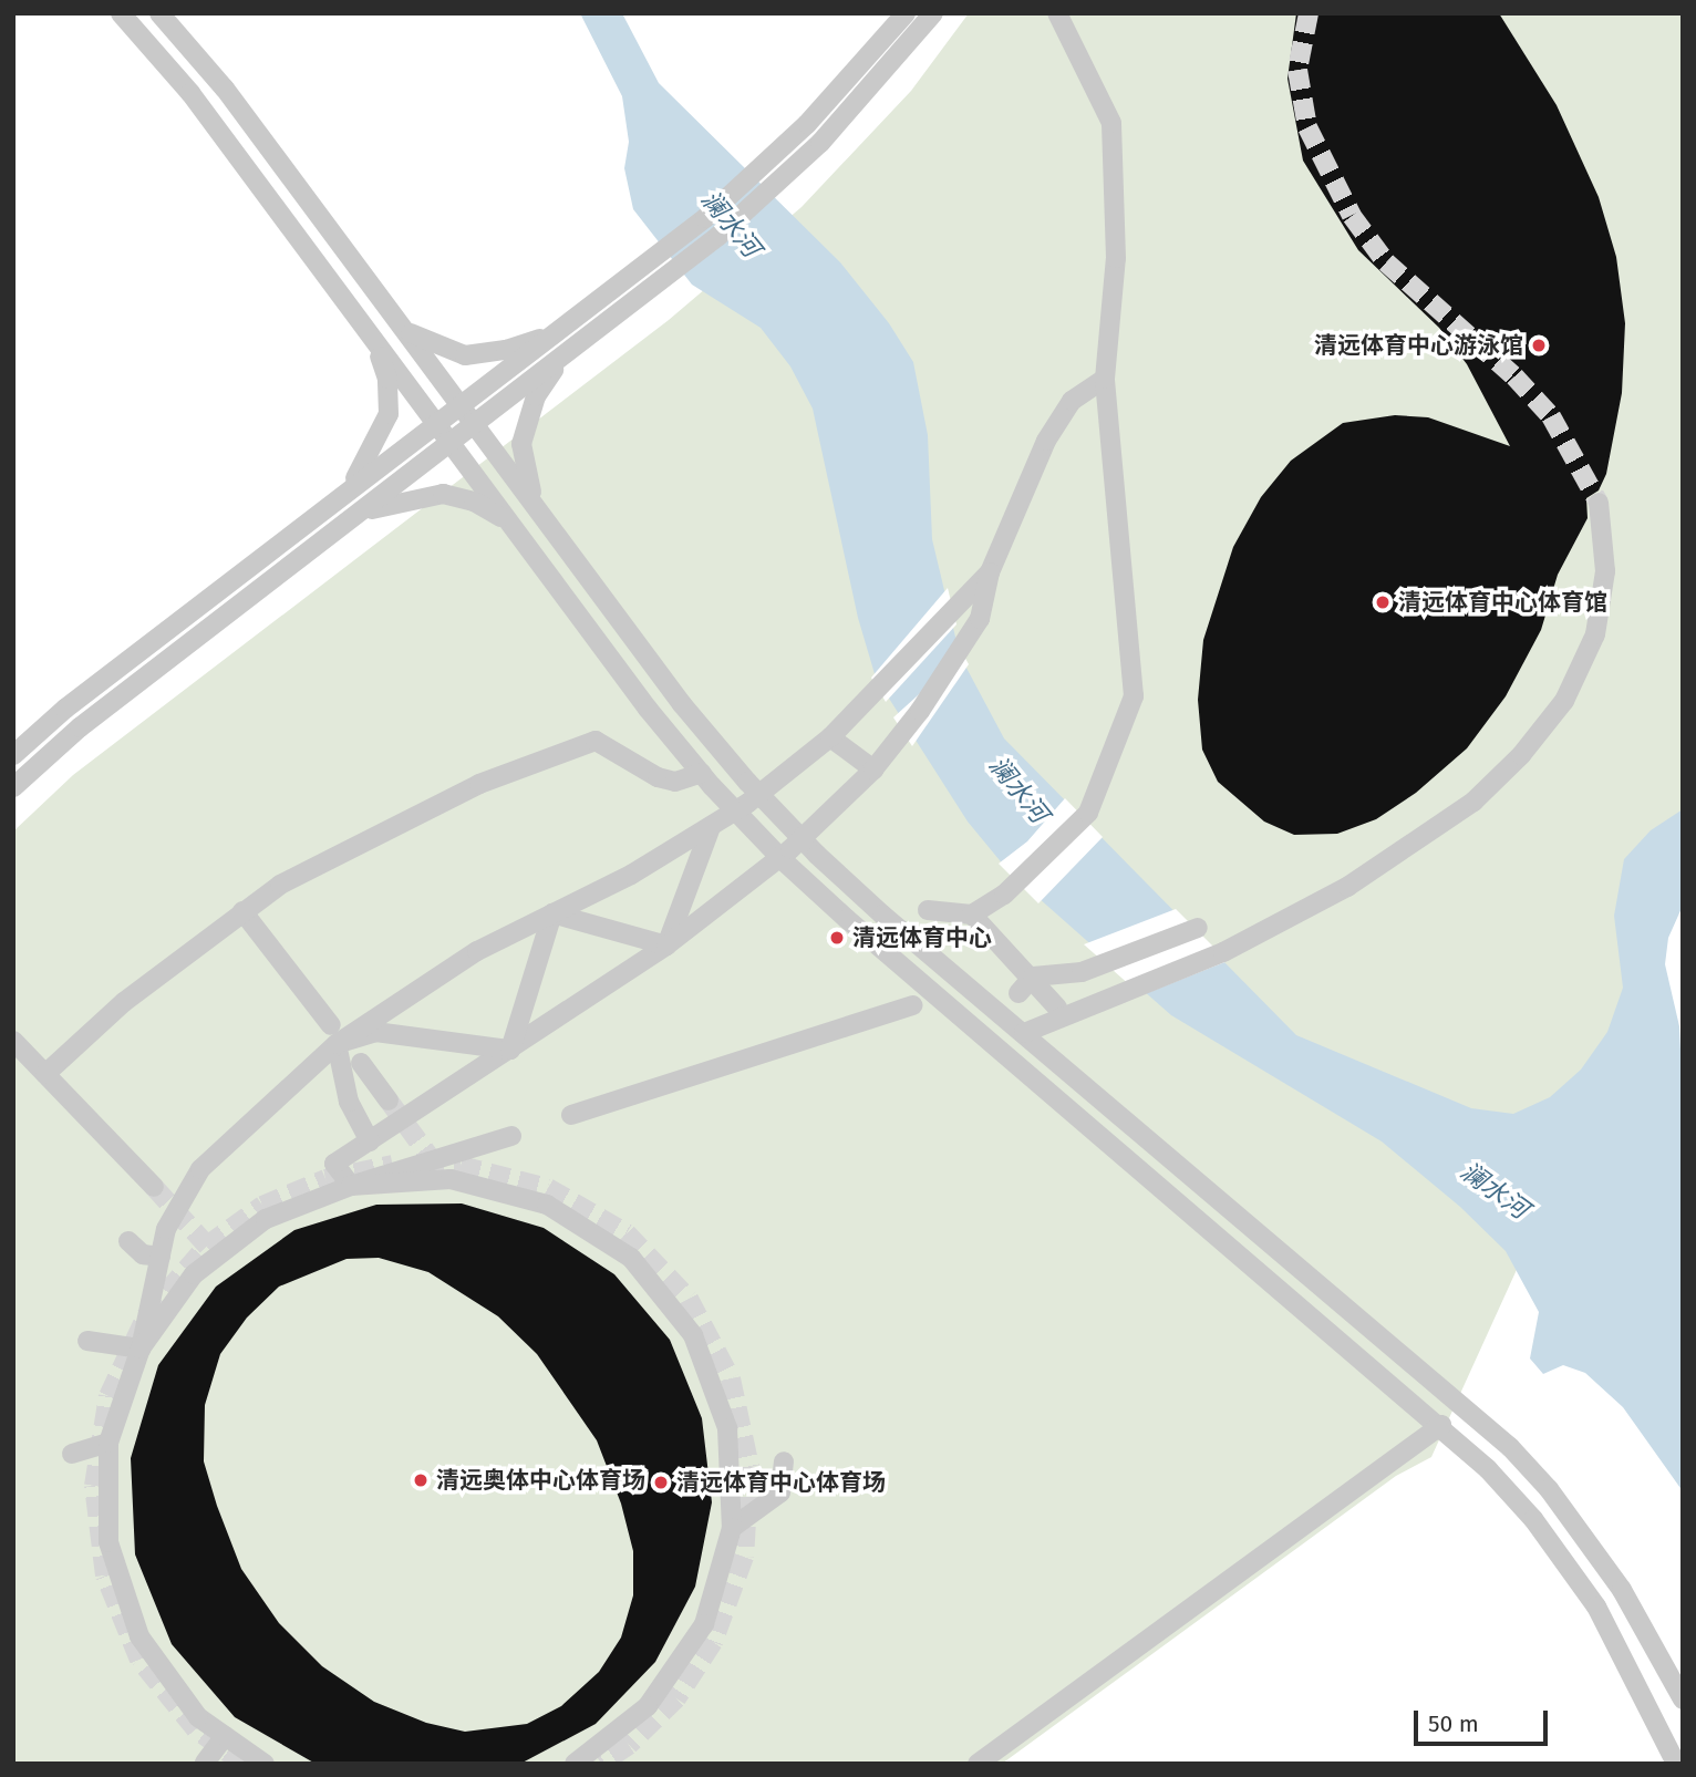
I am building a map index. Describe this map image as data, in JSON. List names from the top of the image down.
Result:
{
  "water": ["澜水河"],
  "places": [
    "清远体育中心游泳馆",
    "清远体育中心体育馆",
    "清远体育中心",
    "清远奥体中心体育场",
    "清远体育中心体育场"
  ],
  "scale_bar": "50 m"
}
